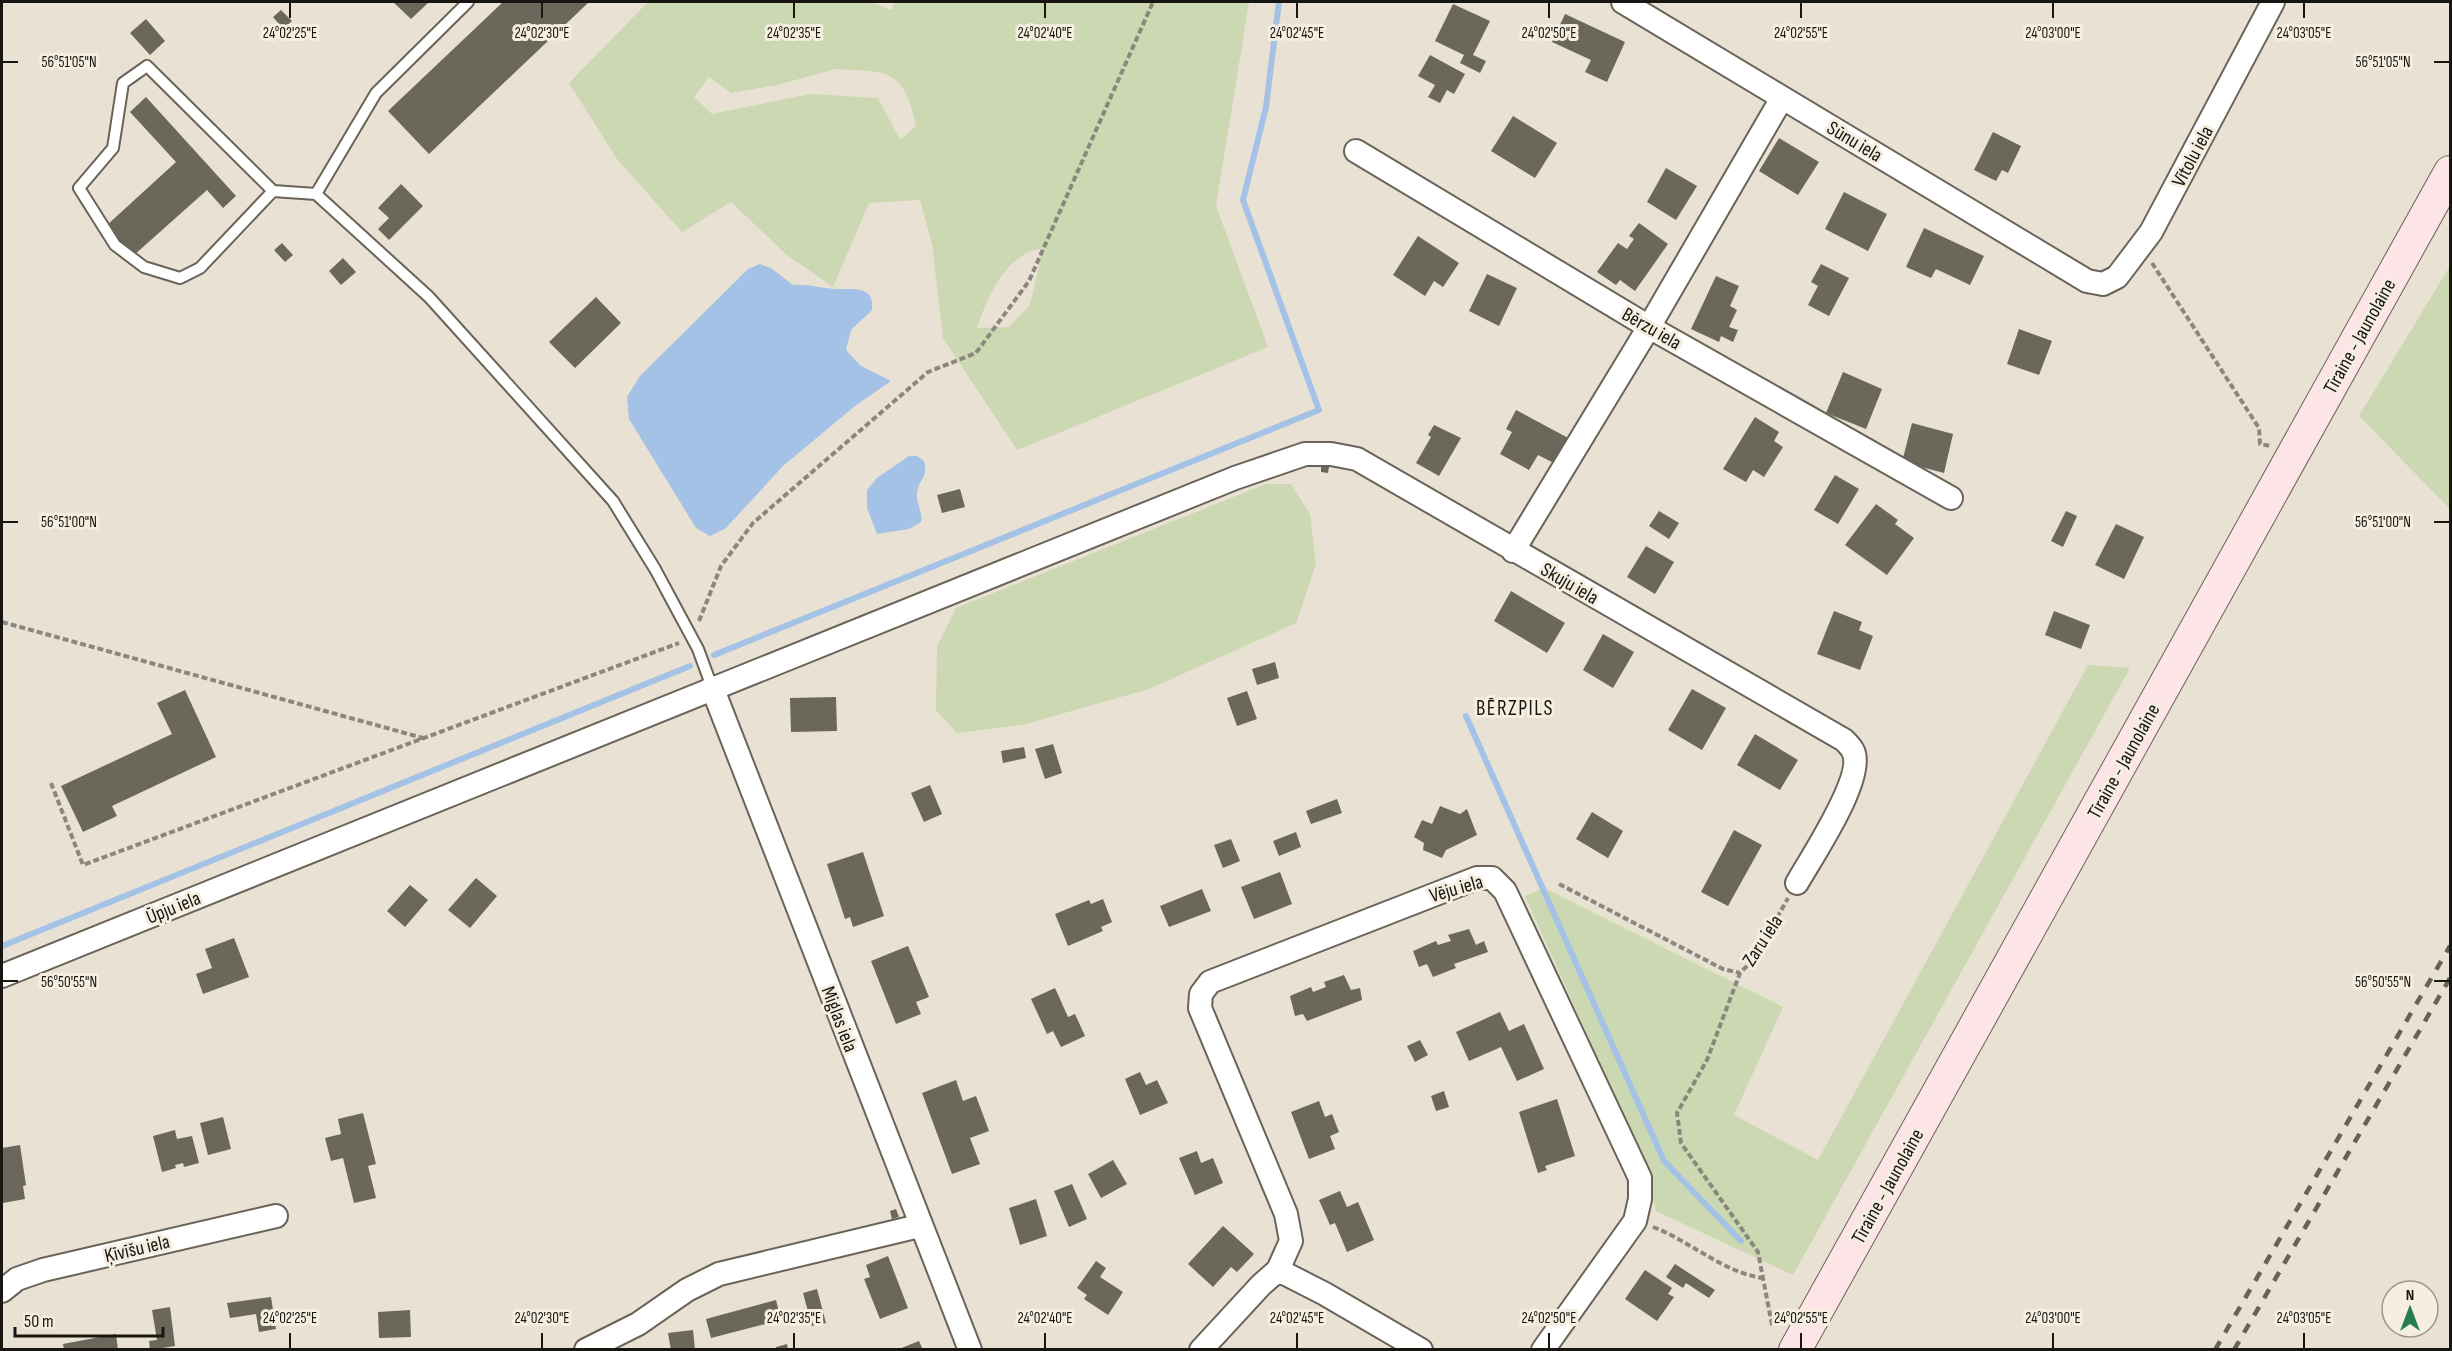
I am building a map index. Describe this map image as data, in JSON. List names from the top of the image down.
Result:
{
  "streets": {
    "main road": ["Tīraine - Jaunolaine"],
    "street": [
      "Sūnu iela",
      "Vītolu iela",
      "Bērzu iela",
      "Skuju iela",
      "Vēju iela",
      "Ūpju iela",
      "Miglas iela",
      "Ķīvīšu iela"
    ],
    "path": ["Zaru iela"]
  },
  "crossings": [
    ["Sūnu iela", "Vītolu iela"],
    ["Skuju iela", "Ūpju iela"],
    ["Skuju iela", "Zaru iela"],
    ["Ūpju iela", "Miglas iela"]
  ],
  "districts": ["BĒRZPILS"],
  "scale_bar": "50 m",
  "north": "top",
  "coordinates": [
    "24°02'25\"E",
    "24°02'30\"E",
    "24°02'35\"E",
    "24°02'40\"E",
    "24°02'45\"E",
    "24°02'50\"E",
    "24°02'55\"E",
    "24°03'00\"E",
    "24°03'05\"E",
    "56°51'05\"N",
    "56°51'00\"N",
    "56°50'55\"N"
  ]
}
